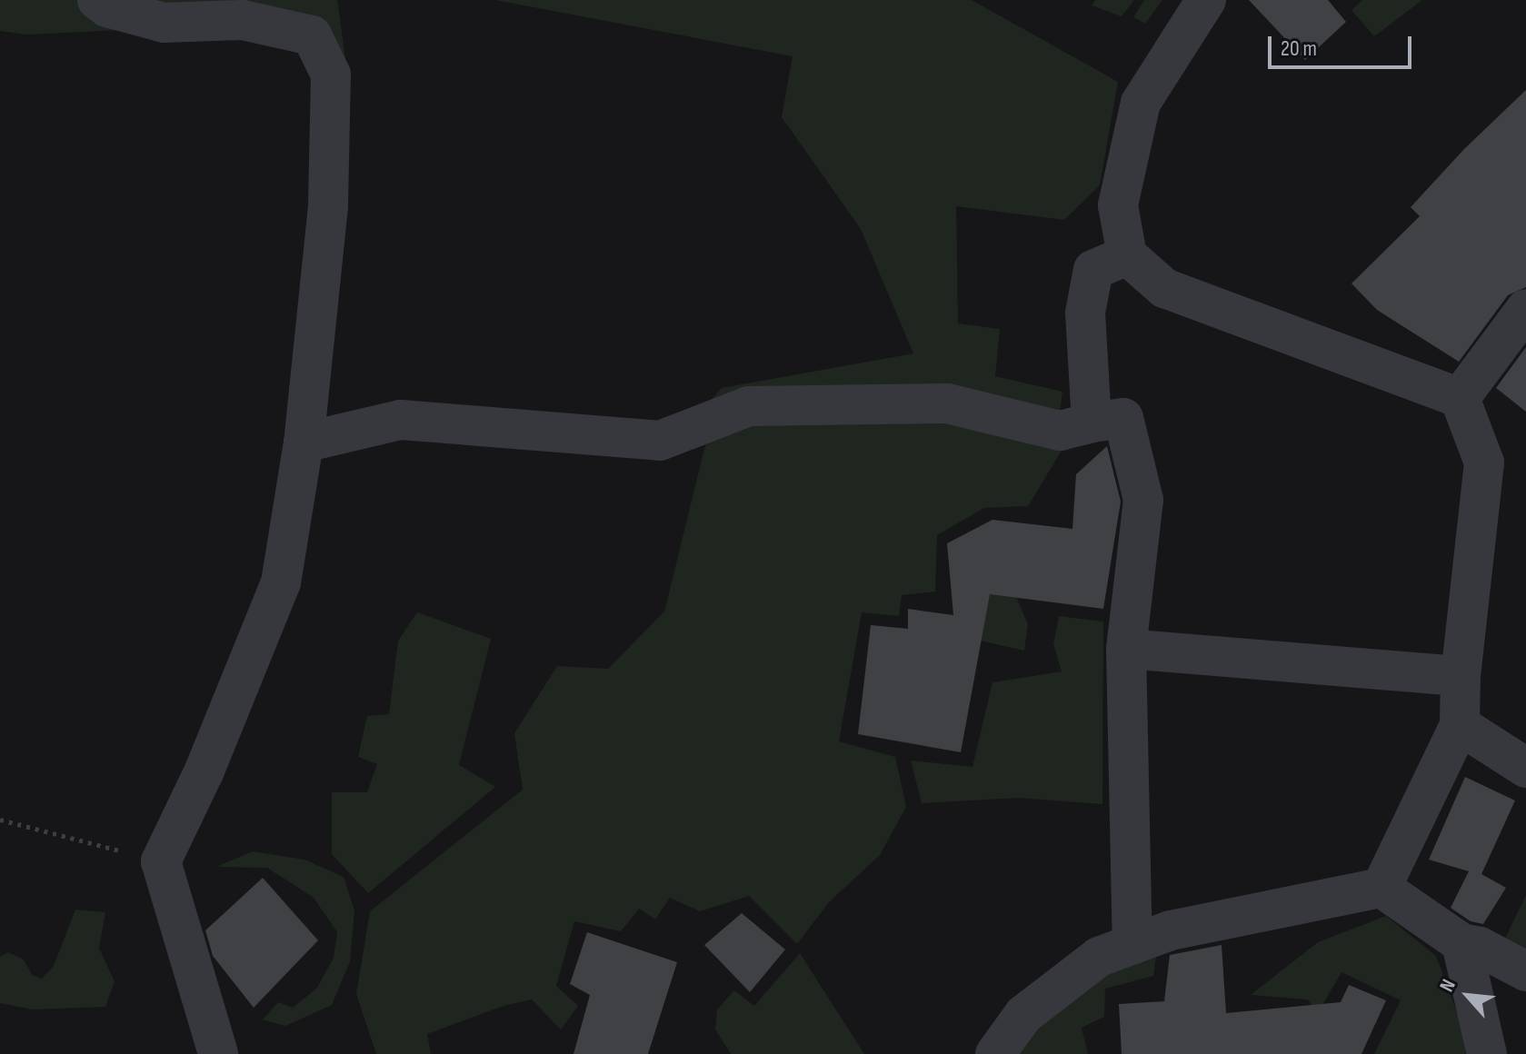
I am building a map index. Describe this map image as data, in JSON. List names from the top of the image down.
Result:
{
  "scale_bar": "20 m",
  "north": "top left"
}
